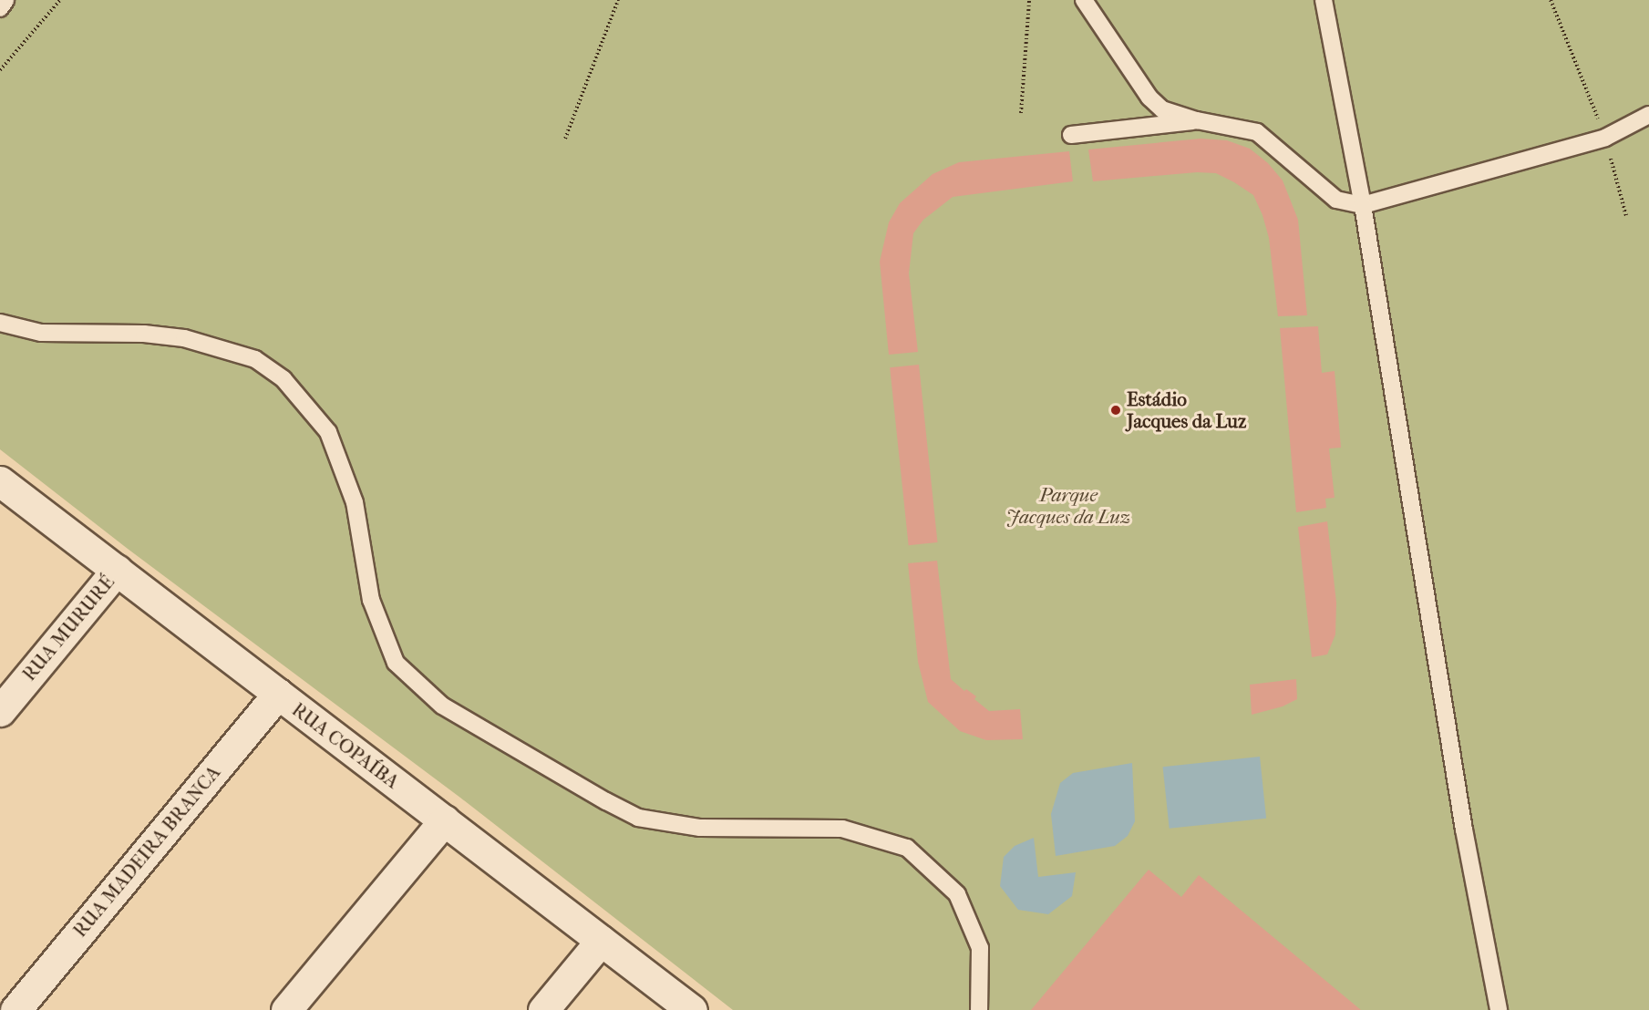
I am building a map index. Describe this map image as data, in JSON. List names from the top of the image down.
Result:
{
  "streets": {
    "street": ["RUA MURURÉ", "RUA COPAÍBA", "RUA MADEIRA BRANCA"]
  },
  "crossings": [
    ["RUA MURURÉ", "RUA COPAÍBA"],
    ["RUA COPAÍBA", "RUA MADEIRA BRANCA"]
  ],
  "parks": ["Parque Jacques da Luz"],
  "places": ["Estádio Jacques da Luz"]
}
